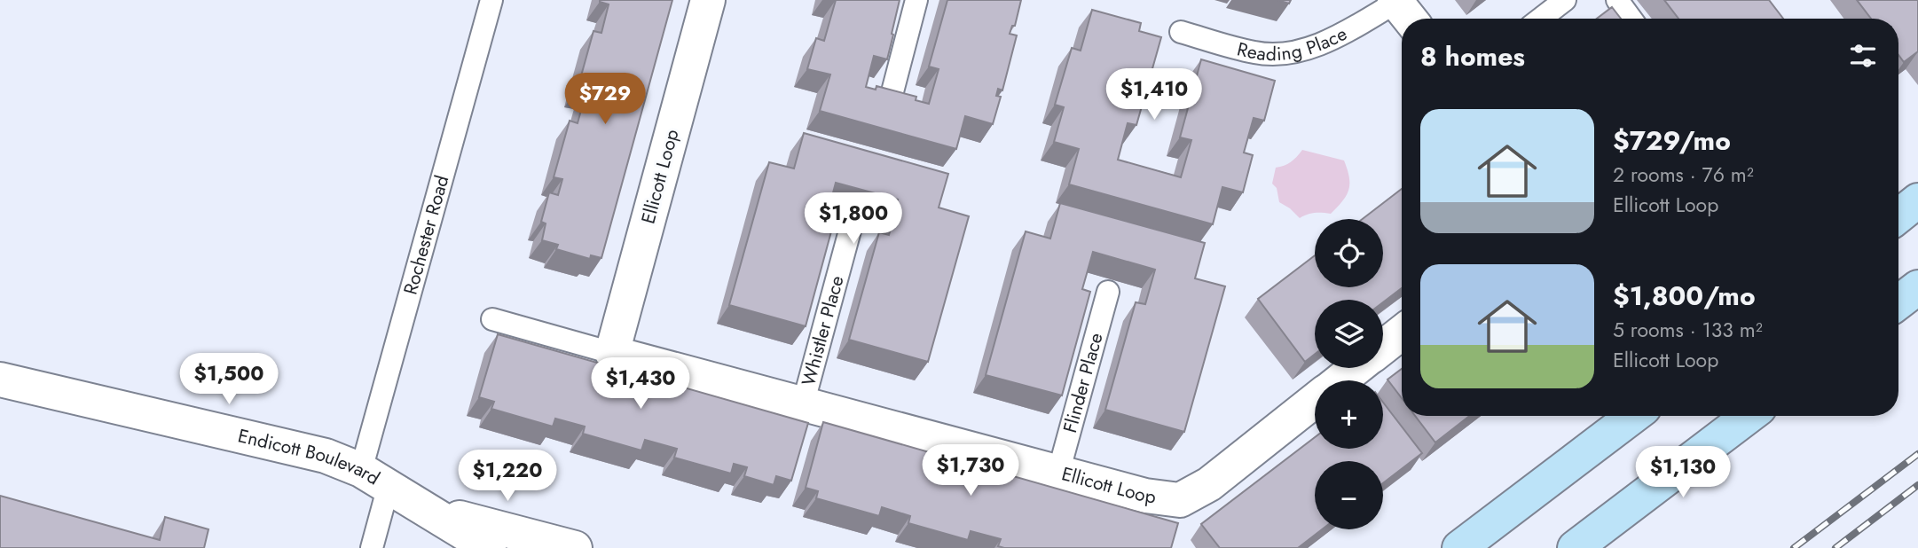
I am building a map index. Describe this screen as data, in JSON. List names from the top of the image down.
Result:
{
  "streets": {
    "street": ["Ellicott Loop", "Endicott Boulevard"],
    "lane": [
      "Reading Place",
      "Rochester Road",
      "Whistler Place",
      "Flinder Place"
    ]
  },
  "crossings": [
    ["Ellicott Loop", "Whistler Place"],
    ["Ellicott Loop", "Flinder Place"],
    ["Rochester Road", "Endicott Boulevard"]
  ],
  "page": {
    "heading": "8 homes",
    "price": [
      "$1,410",
      "$729",
      "$1,800",
      "$1,500",
      "$1,430",
      "$1,730",
      "$1,130",
      "$1,220"
    ],
    "list": [
      {
        "name": "$729/mo",
        "note": "2 rooms · 76 m² · Ellicott Loop"
      },
      {
        "name": "$1,800/mo",
        "note": "5 rooms · 133 m² · Ellicott Loop"
      }
    ],
    "map_buttons": ["+", "−"]
  }
}
